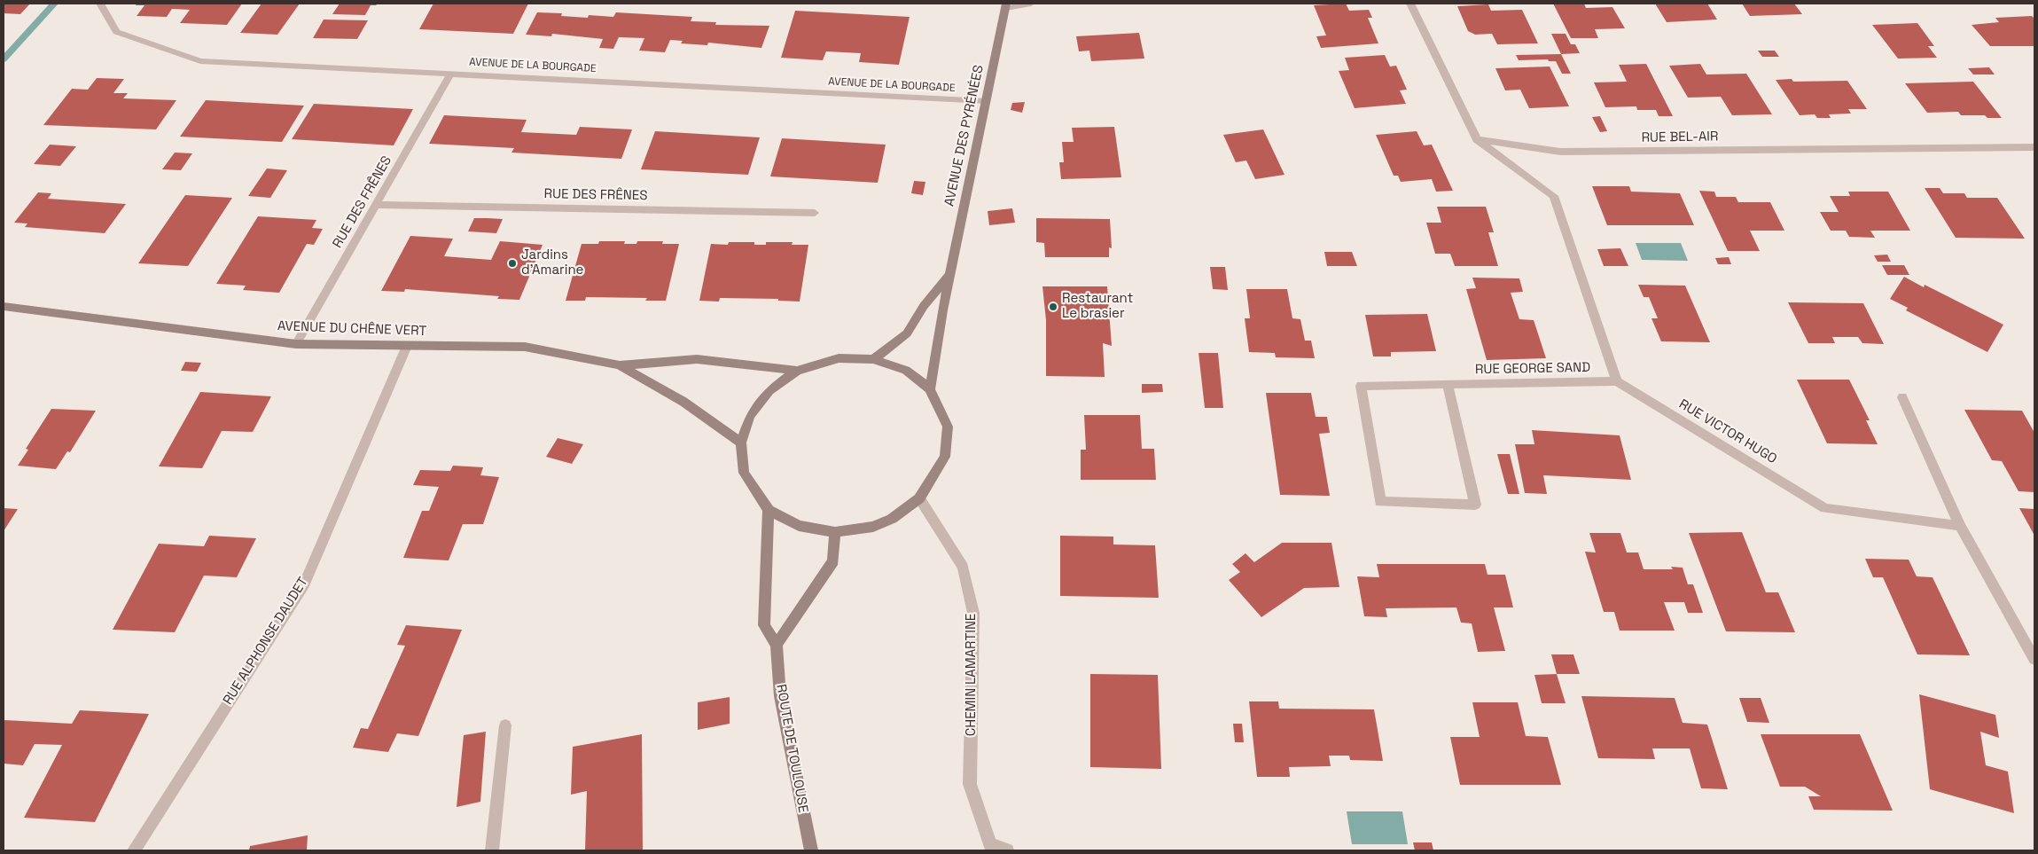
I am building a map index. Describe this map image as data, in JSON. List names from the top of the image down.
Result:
{
  "streets": {
    "main road": ["AVENUE DES PYRÉNÉES", "AVENUE DU CHÊNE VERT", "ROUTE DE TOULOUSE"],
    "street": [
      "AVENUE DE LA BOURGADE",
      "RUE BEL-AIR",
      "RUE DES FRÊNES",
      "RUE GEORGE SAND",
      "RUE VICTOR HUGO",
      "RUE ALPHONSE DAUDET",
      "CHEMIN LAMARTINE"
    ]
  },
  "crossings": [
    ["AVENUE DE LA BOURGADE", "AVENUE DES PYRÉNÉES"],
    ["AVENUE DE LA BOURGADE", "RUE DES FRÊNES"],
    ["RUE DES FRÊNES", "AVENUE DU CHÊNE VERT"],
    ["AVENUE DU CHÊNE VERT", "RUE ALPHONSE DAUDET"],
    ["RUE GEORGE SAND", "RUE VICTOR HUGO"]
  ],
  "places": ["Jardins d'Amarine", "Restaurant Le brasier"]
}
